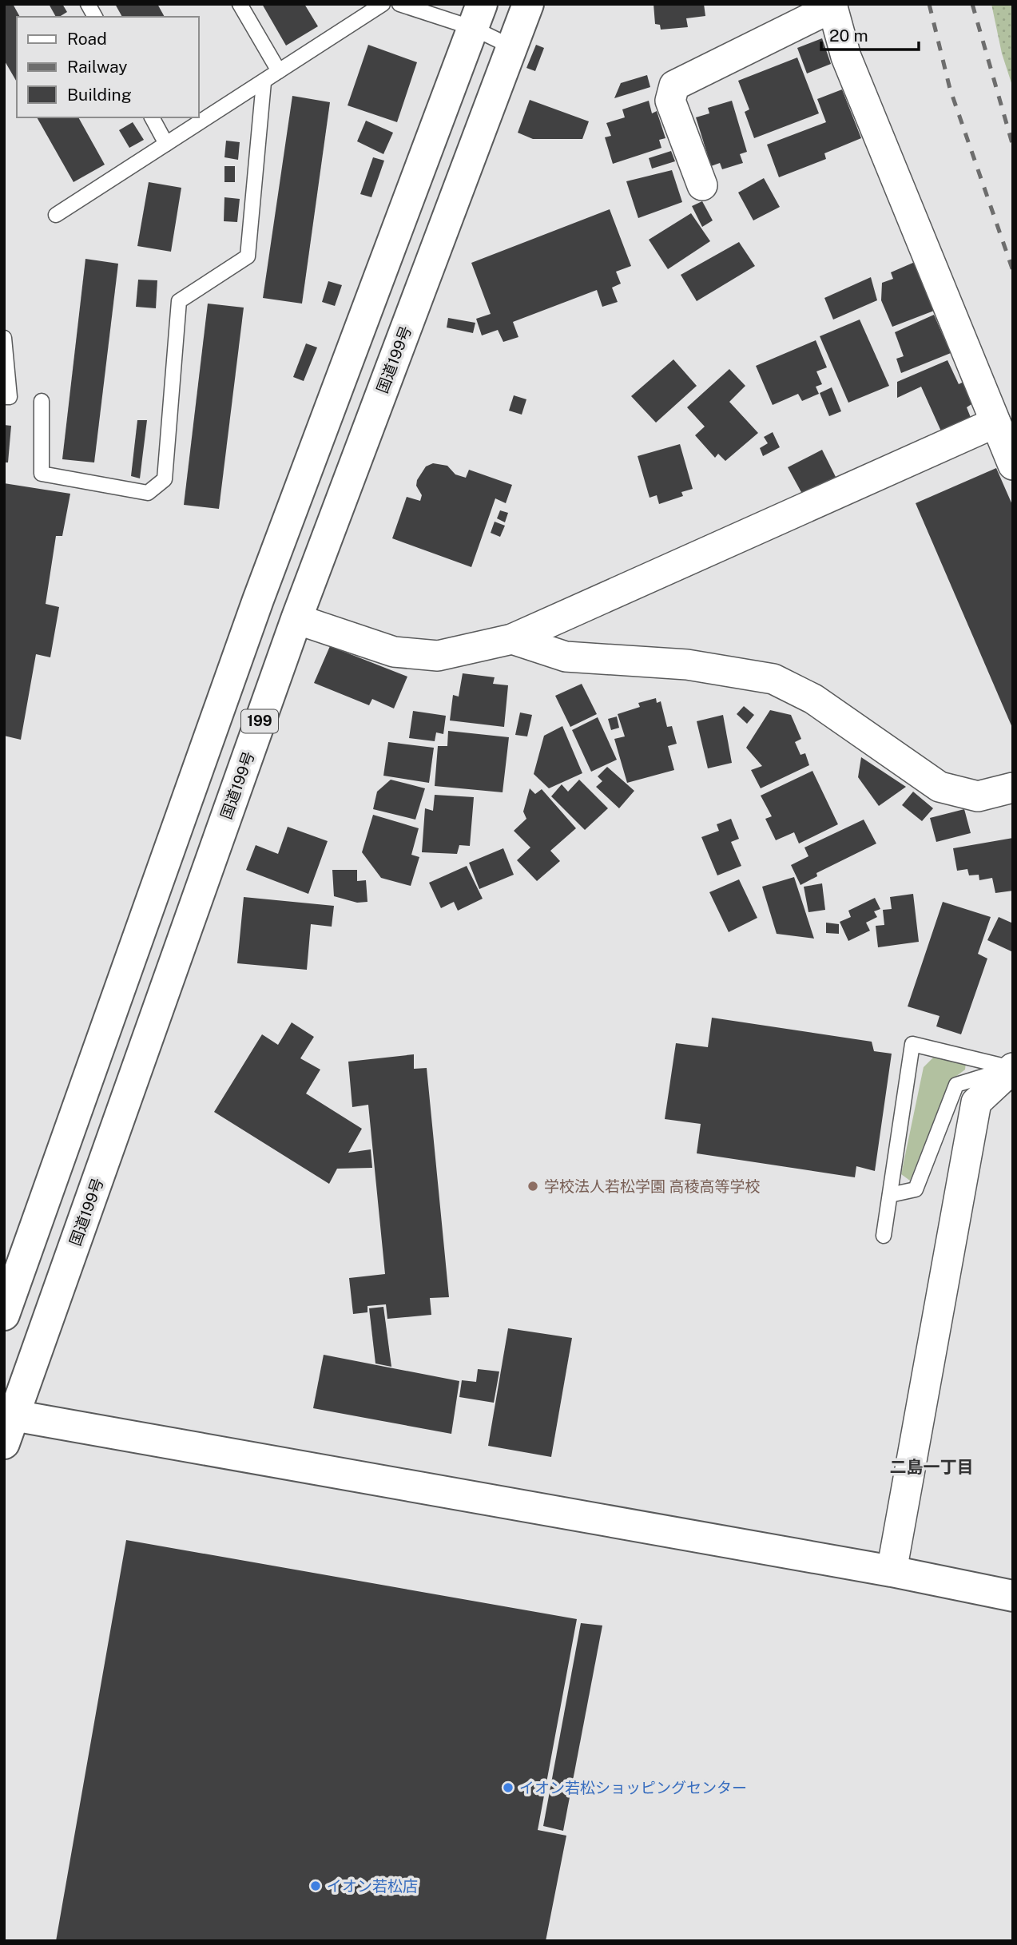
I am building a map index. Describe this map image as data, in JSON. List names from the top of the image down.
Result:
{
  "streets": {
    "main road": ["国道199号", "199"]
  },
  "districts": ["二島一丁目"],
  "places": ["学校法人若松学園 高稜高等学校", "イオン若松ショッピングセンター", "イオン若松店"],
  "legend": ["Road", "Railway", "Building"],
  "scale_bar": "20 m"
}
